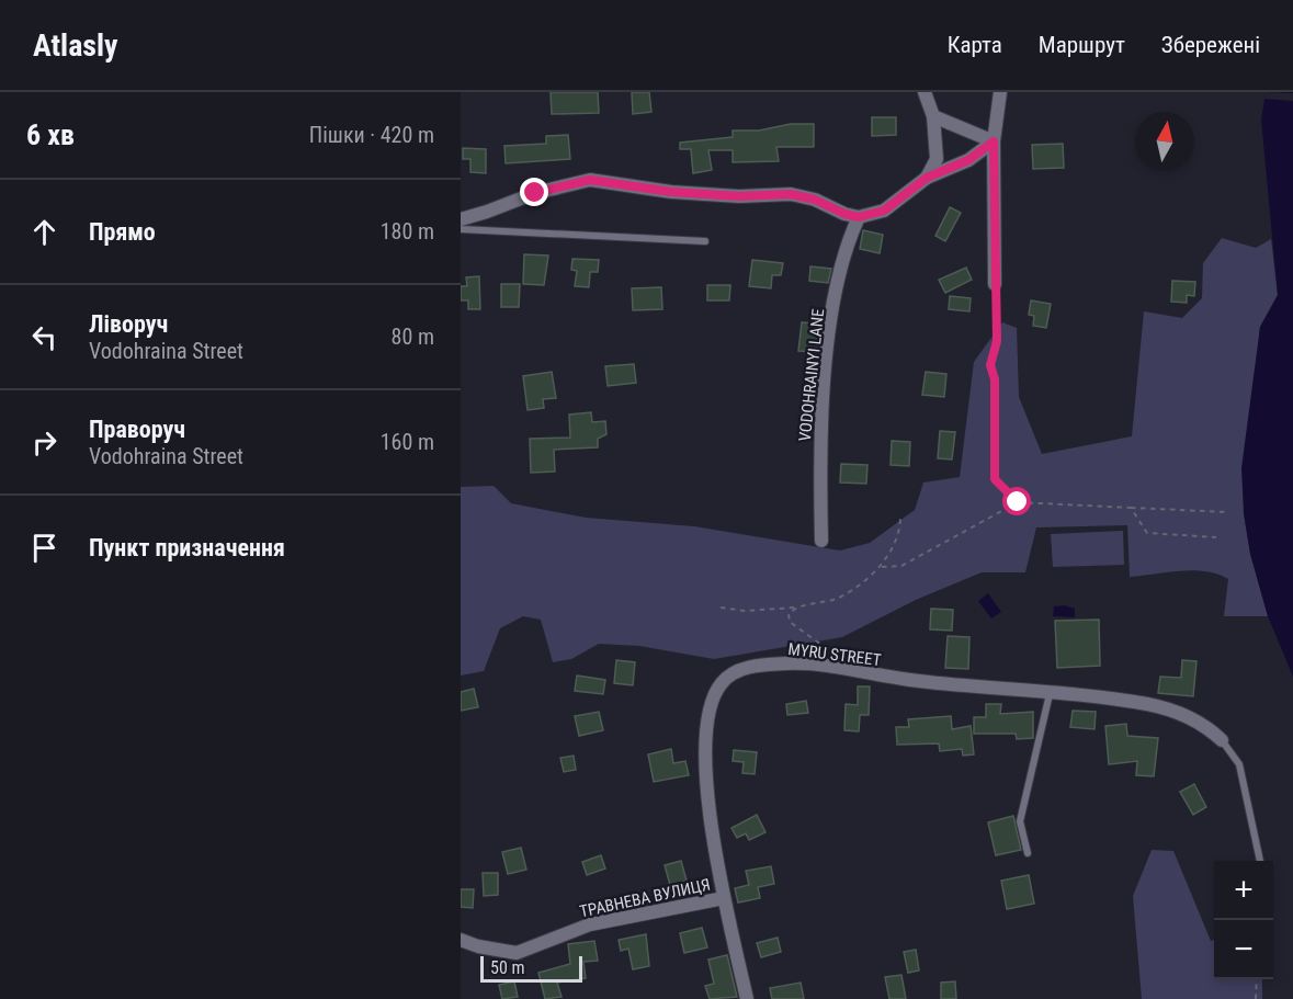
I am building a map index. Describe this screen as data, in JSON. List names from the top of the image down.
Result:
{
  "streets": {
    "street": ["VODOHRAINYI LANE", "MYRU STREET", "ТРАВНЕВА ВУЛИЦЯ"]
  },
  "crossings": [
    ["MYRU STREET", "ТРАВНЕВА ВУЛИЦЯ"]
  ],
  "scale_bar": "50 m",
  "north": "top",
  "page": {
    "header": "Atlasly",
    "nav": ["Карта", "Маршрут", "Збережені"],
    "heading": ["6 хв", "Пішки · 420 m"],
    "list": [
      ["Прямо", "180 m"],
      ["Ліворуч", "Vodohraina Street", "80 m"],
      ["Праворуч", "Vodohraina Street", "160 m"],
      "Пункт призначення"
    ],
    "map_buttons": ["+", "−"],
    "scale": "50 m"
  }
}
